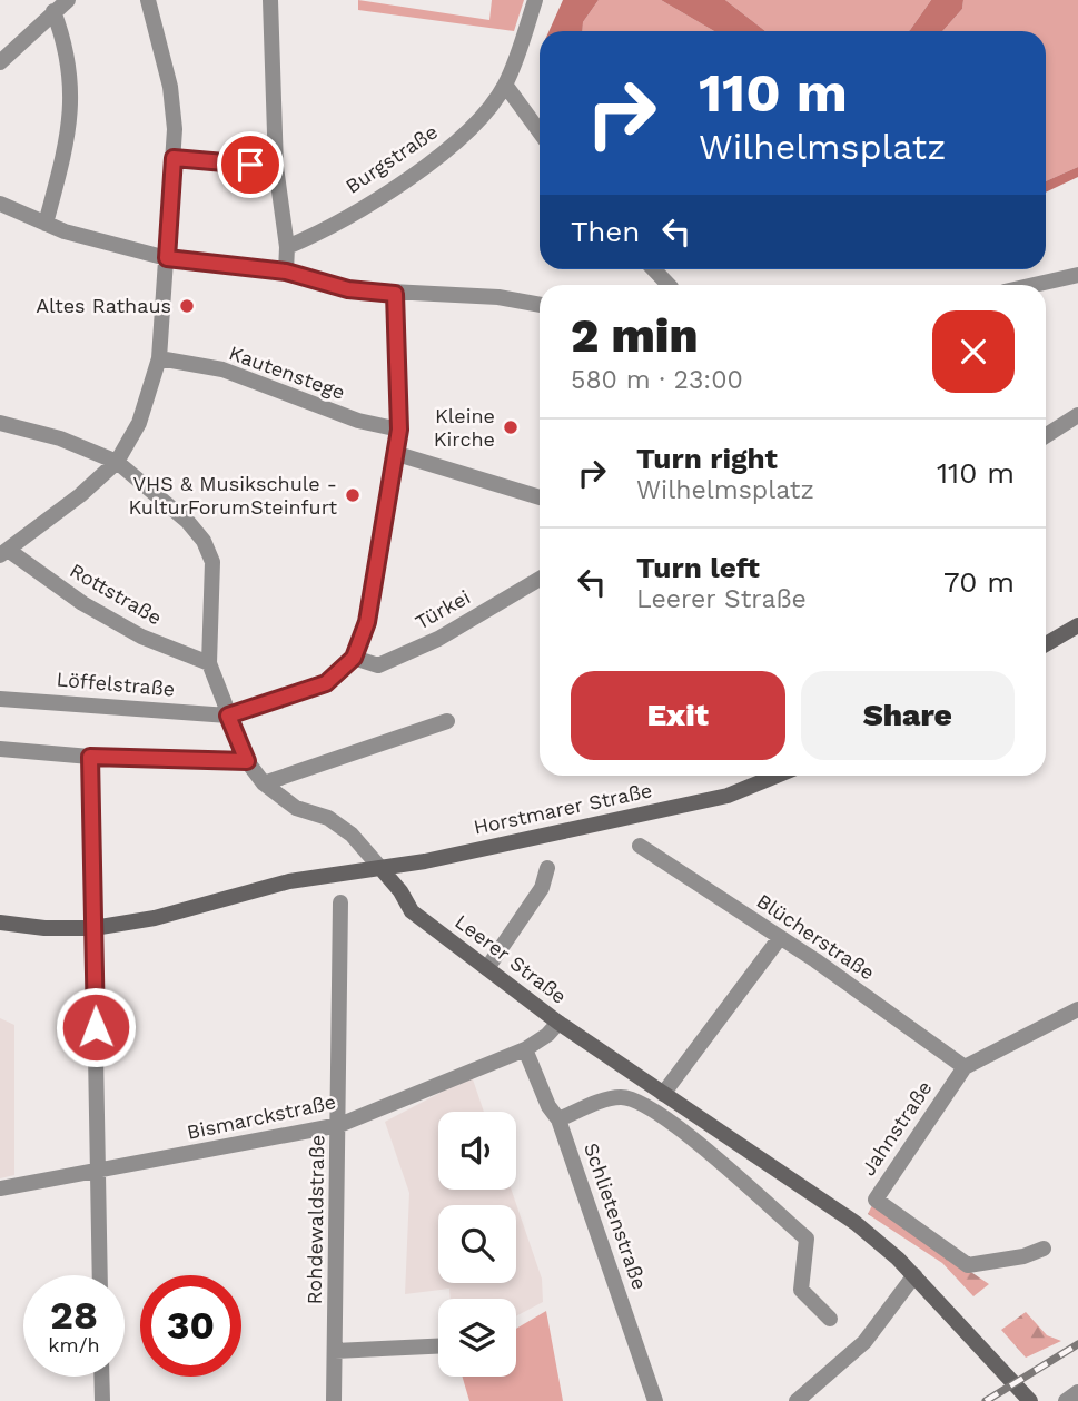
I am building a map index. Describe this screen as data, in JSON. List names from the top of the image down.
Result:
{
  "streets": {
    "main road": ["Horstmarer Straße", "Leerer Straße"],
    "street": [
      "Burgstraße",
      "Kautenstege",
      "Rottstraße",
      "Türkei",
      "Löffelstraße",
      "Blücherstraße",
      "Bismarckstraße",
      "Jahnstraße",
      "Schlietenstraße",
      "Rohdewaldstraße"
    ]
  },
  "crossings": [
    ["Rottstraße", "Leerer Straße"],
    ["Löffelstraße", "Leerer Straße"],
    ["Horstmarer Straße", "Leerer Straße"],
    ["Blücherstraße", "Jahnstraße"],
    ["Leerer Straße", "Bismarckstraße"],
    ["Bismarckstraße", "Schlietenstraße"],
    ["Bismarckstraße", "Rohdewaldstraße"]
  ],
  "places": ["Altes Rathaus", "Kleine Kirche", "VHS & Musikschule - KulturForumSteinfurt"],
  "page": {
    "turn": ["110 m", "Wilhelmsplatz"],
    "then": "Then",
    "heading": ["2 min", "580 m · 23:00"],
    "list": [
      {
        "name": "Turn right",
        "note": "Wilhelmsplatz",
        "value": "110 m"
      },
      {
        "name": "Turn left",
        "note": "Leerer Straße",
        "value": "70 m"
      }
    ],
    "buttons": ["Exit", "Share"],
    "speed": "28 km/h",
    "limit": "30"
  }
}
